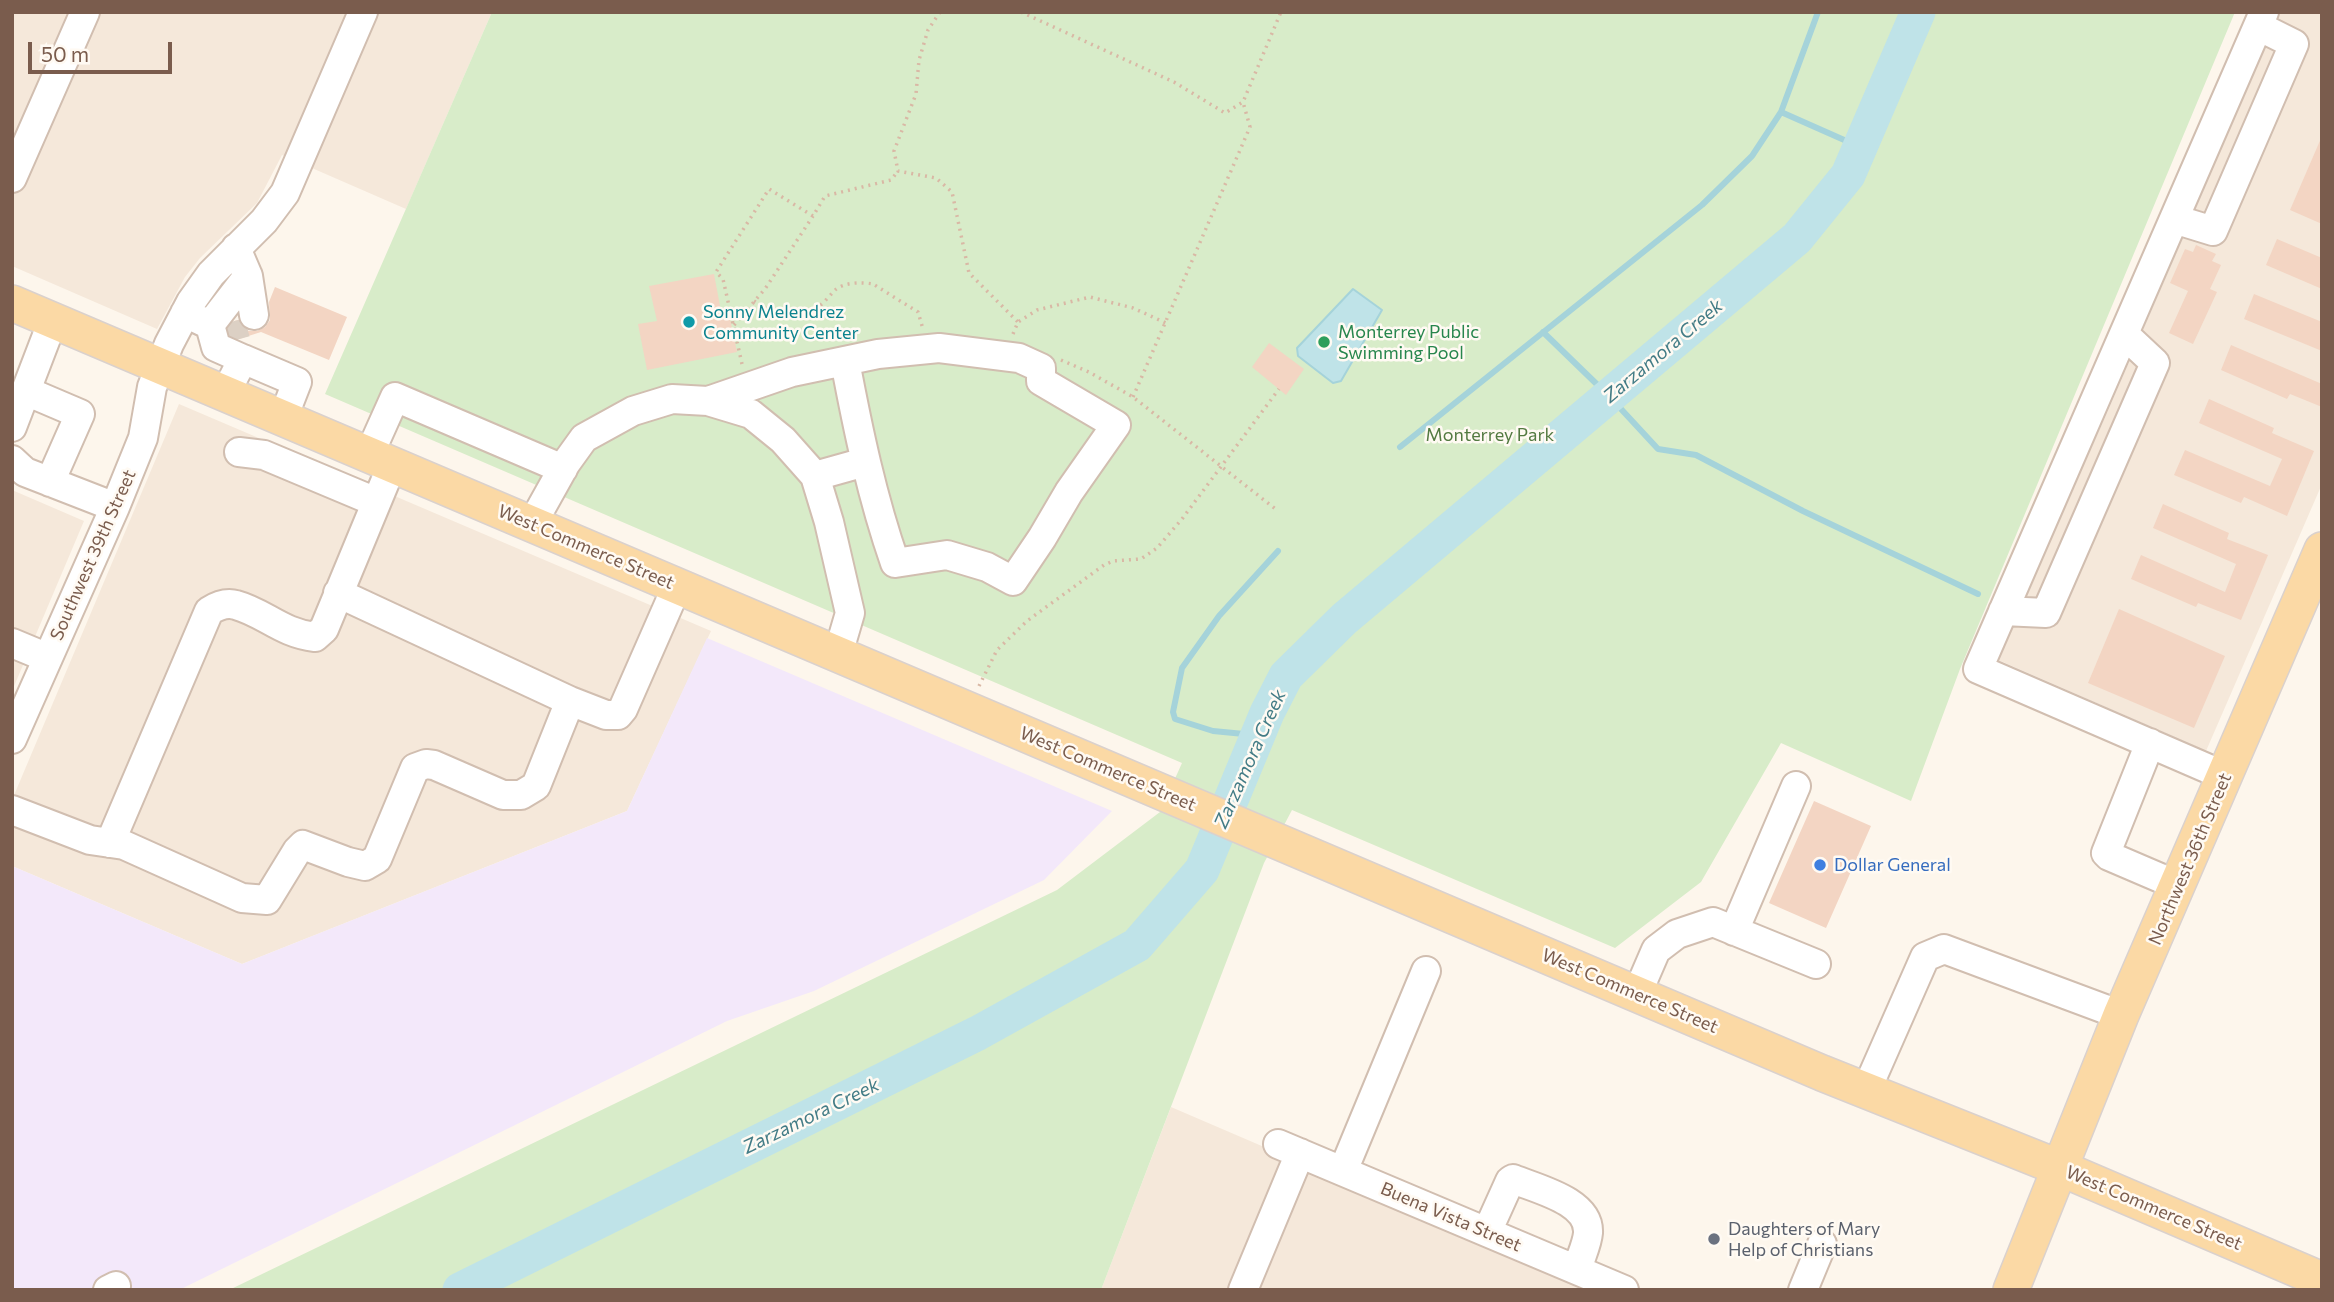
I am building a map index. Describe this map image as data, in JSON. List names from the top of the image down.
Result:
{
  "streets": {
    "main road": ["West Commerce Street", "Northwest 36th Street"],
    "street": ["Southwest 39th Street", "Buena Vista Street"]
  },
  "crossings": [
    ["West Commerce Street", "Southwest 39th Street"],
    ["West Commerce Street", "Northwest 36th Street"]
  ],
  "water": ["Zarzamora Creek"],
  "parks": ["Monterrey Park"],
  "places": [
    "Sonny Melendrez Community Center",
    "Monterrey Public Swimming Pool",
    "Dollar General",
    "Daughters of Mary Help of Christians"
  ],
  "scale_bar": "50 m"
}
